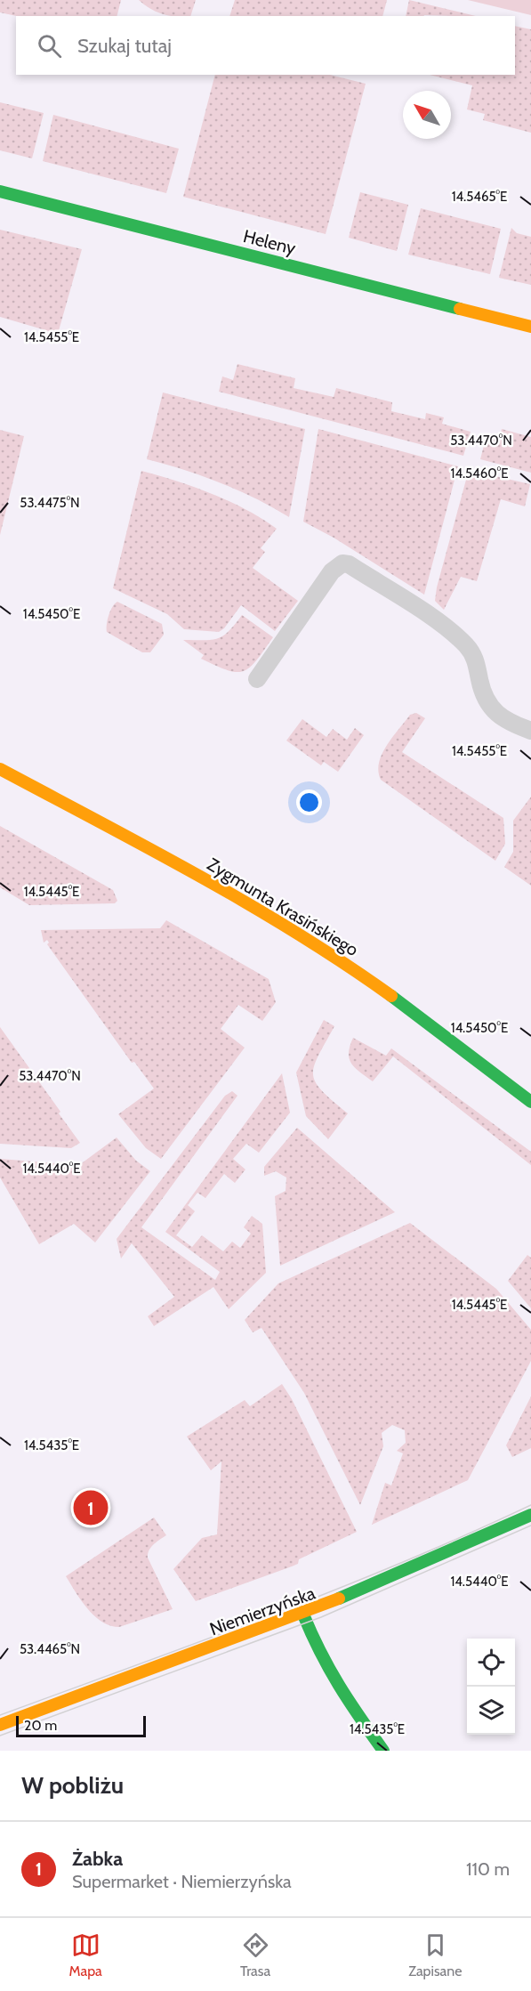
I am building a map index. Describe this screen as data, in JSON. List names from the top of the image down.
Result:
{
  "streets": {
    "street": ["Heleny", "Zygmunta Krasińskiego", "Niemierzyńska"]
  },
  "scale_bar": "20 m",
  "north": "top left",
  "page": {
    "search": "Szukaj tutaj",
    "pins": "1",
    "scale": "20 m",
    "heading": "W pobliżu",
    "list": [
      {
        "mark": "1",
        "name": "Żabka",
        "note": "Supermarket · Niemierzyńska",
        "value": "110 m"
      }
    ],
    "nav": ["Mapa", "Trasa", "Zapisane"]
  },
  "coordinates": [
    "14.5465°E",
    "14.5455°E",
    "53.4470°N",
    "14.5460°E",
    "53.4475°N",
    "14.5450°E",
    "14.5445°E",
    "14.5440°E",
    "14.5435°E",
    "53.4465°N"
  ]
}
